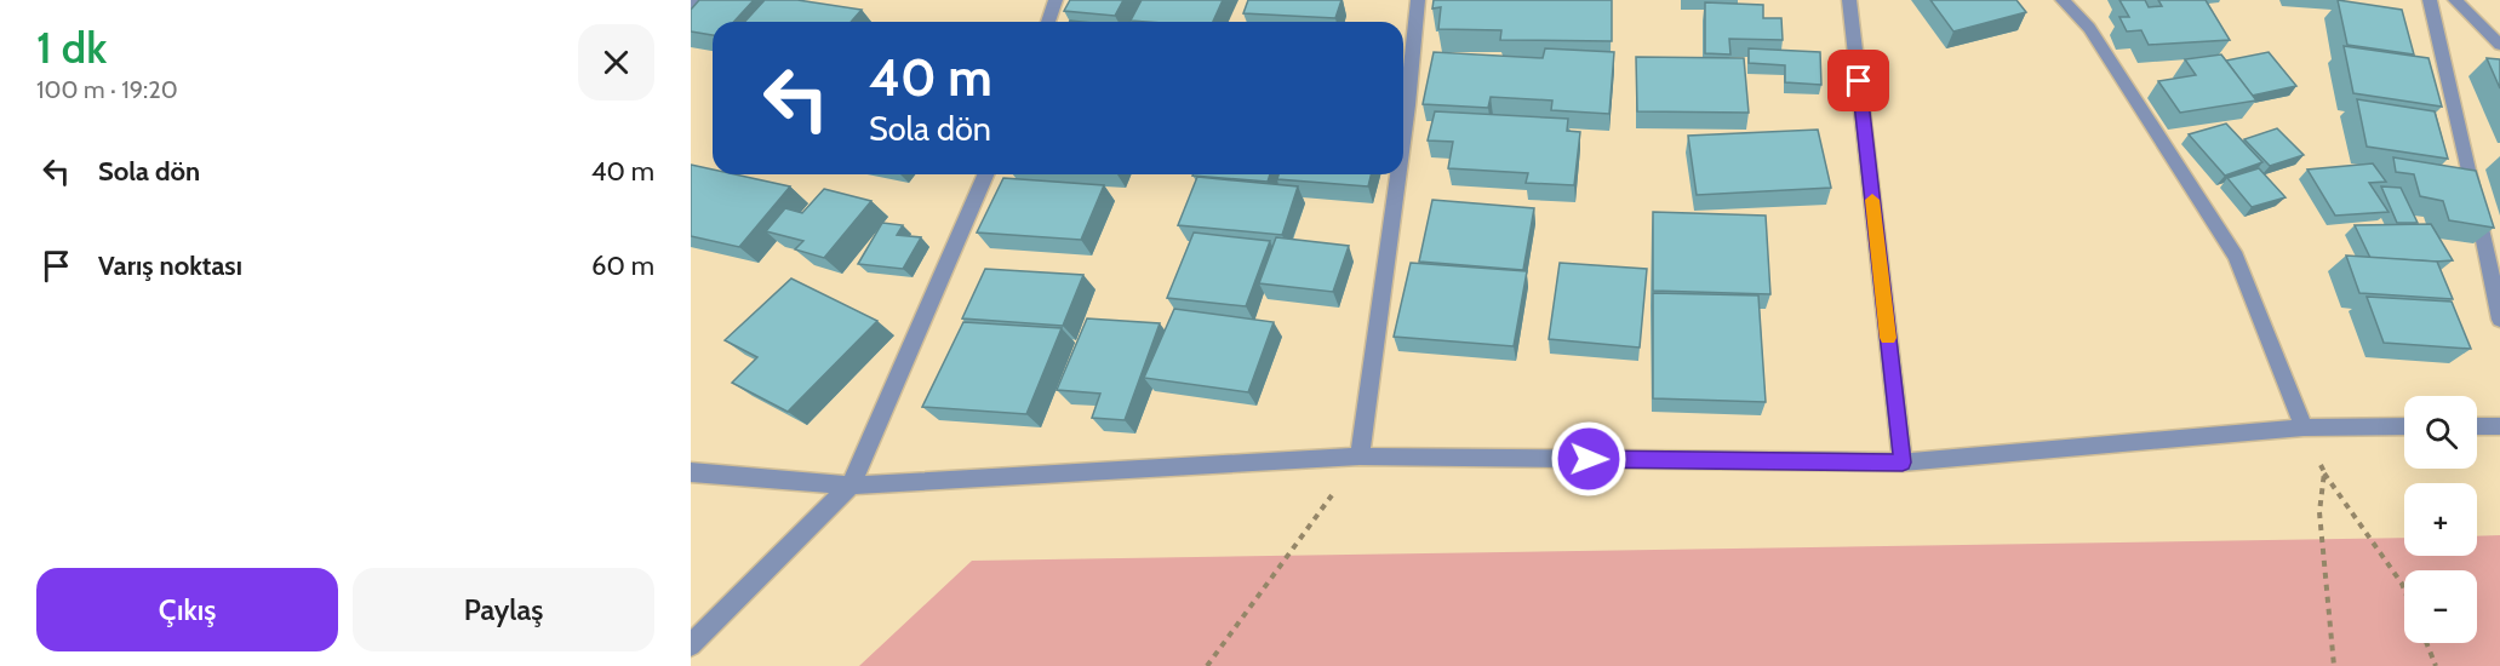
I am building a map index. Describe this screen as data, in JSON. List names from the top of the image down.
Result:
{
  "page": {
    "heading": ["1 dk", "100 m · 19:20"],
    "turn": ["40 m", "Sola dön"],
    "list": [
      {
        "name": "Sola dön",
        "value": "40 m"
      },
      {
        "name": "Varış noktası",
        "value": "60 m"
      }
    ],
    "map_buttons": ["+", "−"],
    "buttons": ["Çıkış", "Paylaş"]
  }
}
